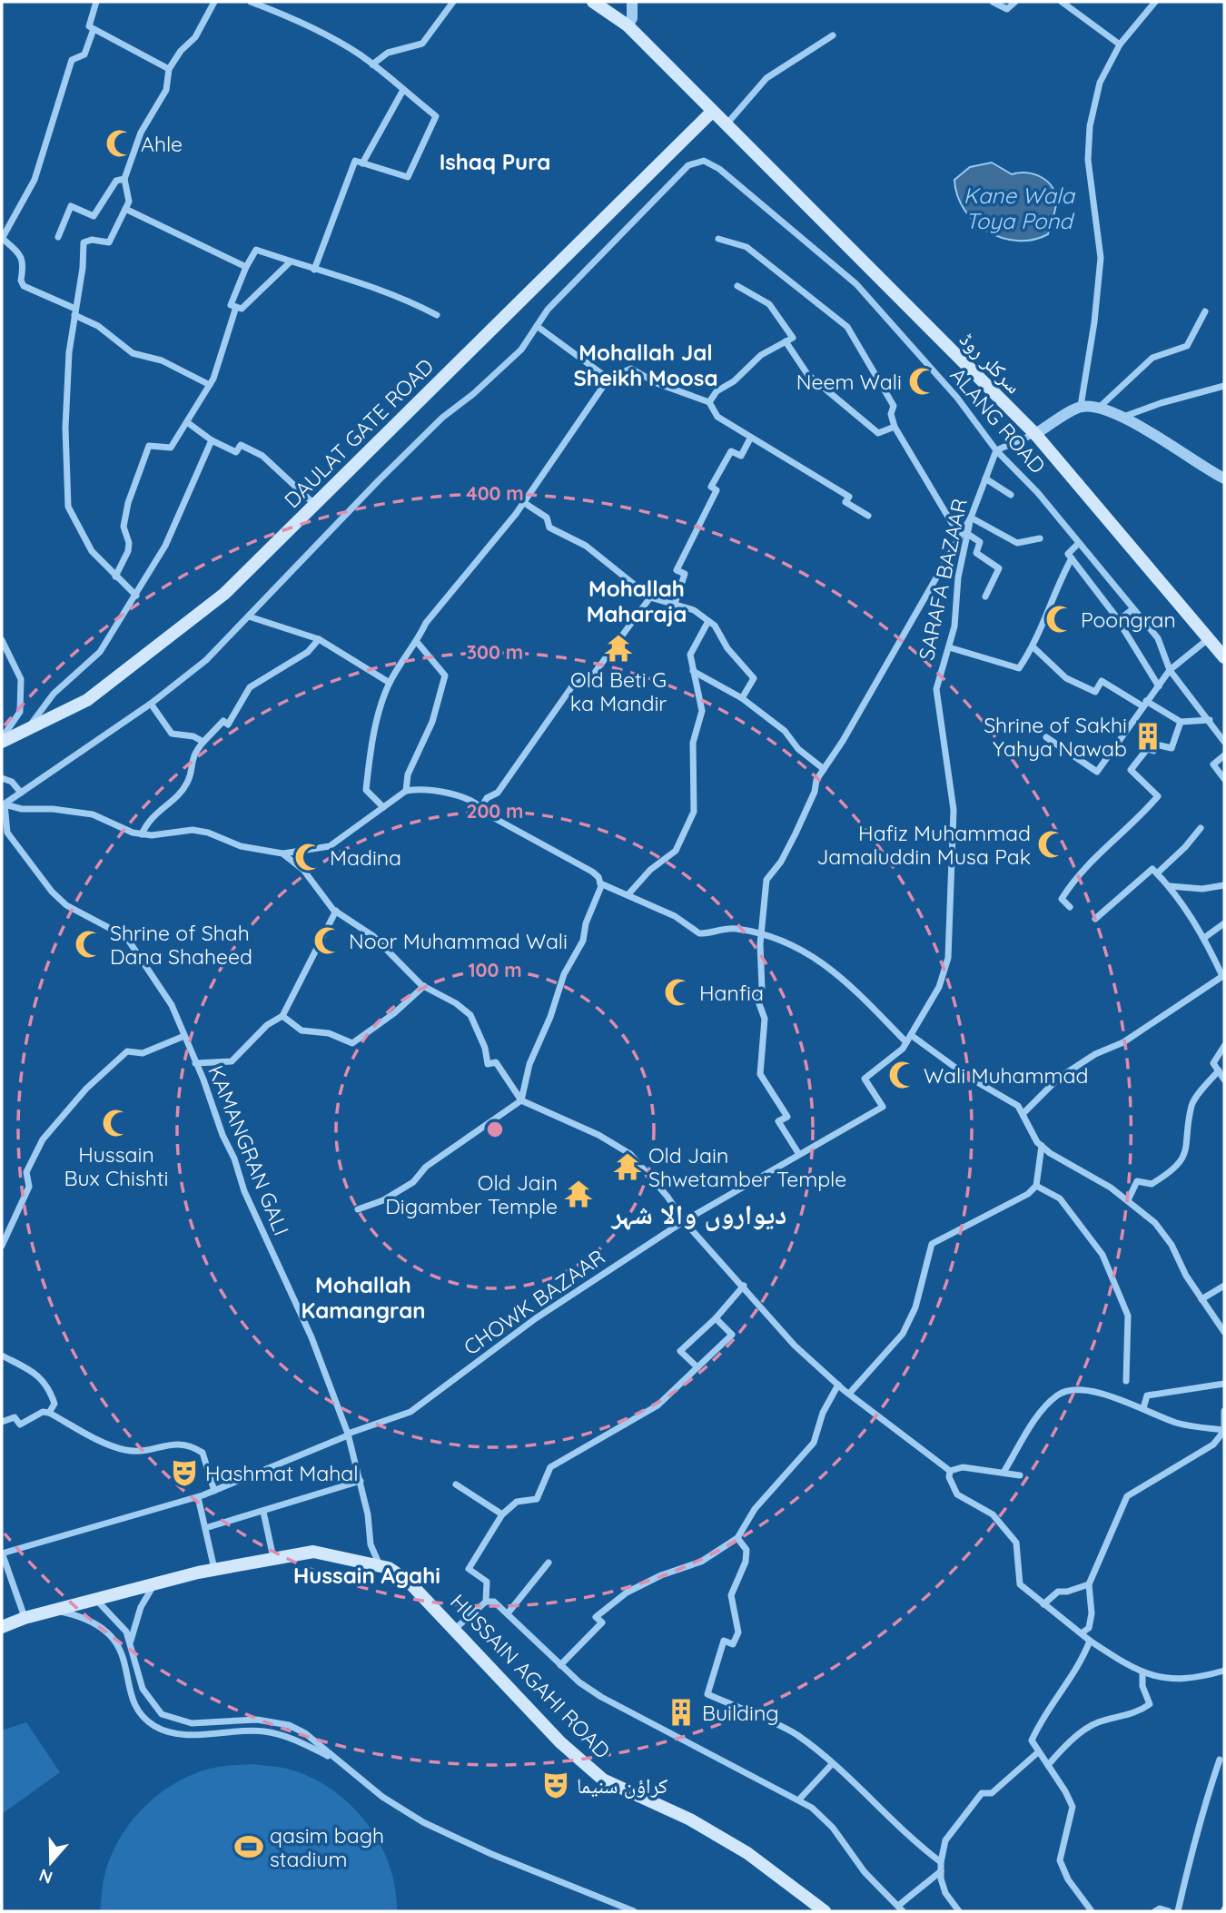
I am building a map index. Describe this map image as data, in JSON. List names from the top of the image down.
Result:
{
  "streets": {
    "main road": ["سرکلر روڈ", "DAULAT GATE ROAD", "HUSSAIN AGAHI ROAD"],
    "street": [
      "ALANG ROAD",
      "SARAFA BAZAAR",
      "KAMANGRAN GALI",
      "CHOWK BAZAAR"
    ]
  },
  "crossings": [
    ["سرکلر روڈ", "DAULAT GATE ROAD"],
    ["ALANG ROAD", "SARAFA BAZAAR"],
    ["SARAFA BAZAAR", "CHOWK BAZAAR"],
    ["KAMANGRAN GALI", "CHOWK BAZAAR"],
    ["KAMANGRAN GALI", "HUSSAIN AGAHI ROAD"]
  ],
  "districts": [
    "Ishaq Pura",
    "Mohallah Jal Sheikh Moosa",
    "Mohallah Maharaja",
    "دیواروں والا شہر",
    "Mohallah Kamangran",
    "Hussain Agahi"
  ],
  "water": ["Kane Wala Toya Pond"],
  "places": {
    "mosque": [
      "Ahle",
      "Neem Wali",
      "Poongran",
      "Hafiz Muhammad Jamaluddin Musa Pak",
      "Madina",
      "Noor Muhammad Wali",
      "Shrine of Shah Dana Shaheed",
      "Hanfia",
      "Wali Muhammad",
      "Hussain Bux Chishti"
    ],
    "temple": ["Old Beti G ka Mandir", "Old Jain Shwetamber Temple", "Old Jain Digamber Temple"],
    "building": ["Shrine of Sakhi Yahya Nawab", "Building"],
    "theatre": ["Hashmat Mahal", "کراؤن سنیما"],
    "sports": ["qasim bagh stadium"]
  },
  "north": "bottom",
  "rings": [
    "400 m",
    "300 m",
    "200 m",
    "100 m"
  ]
}
